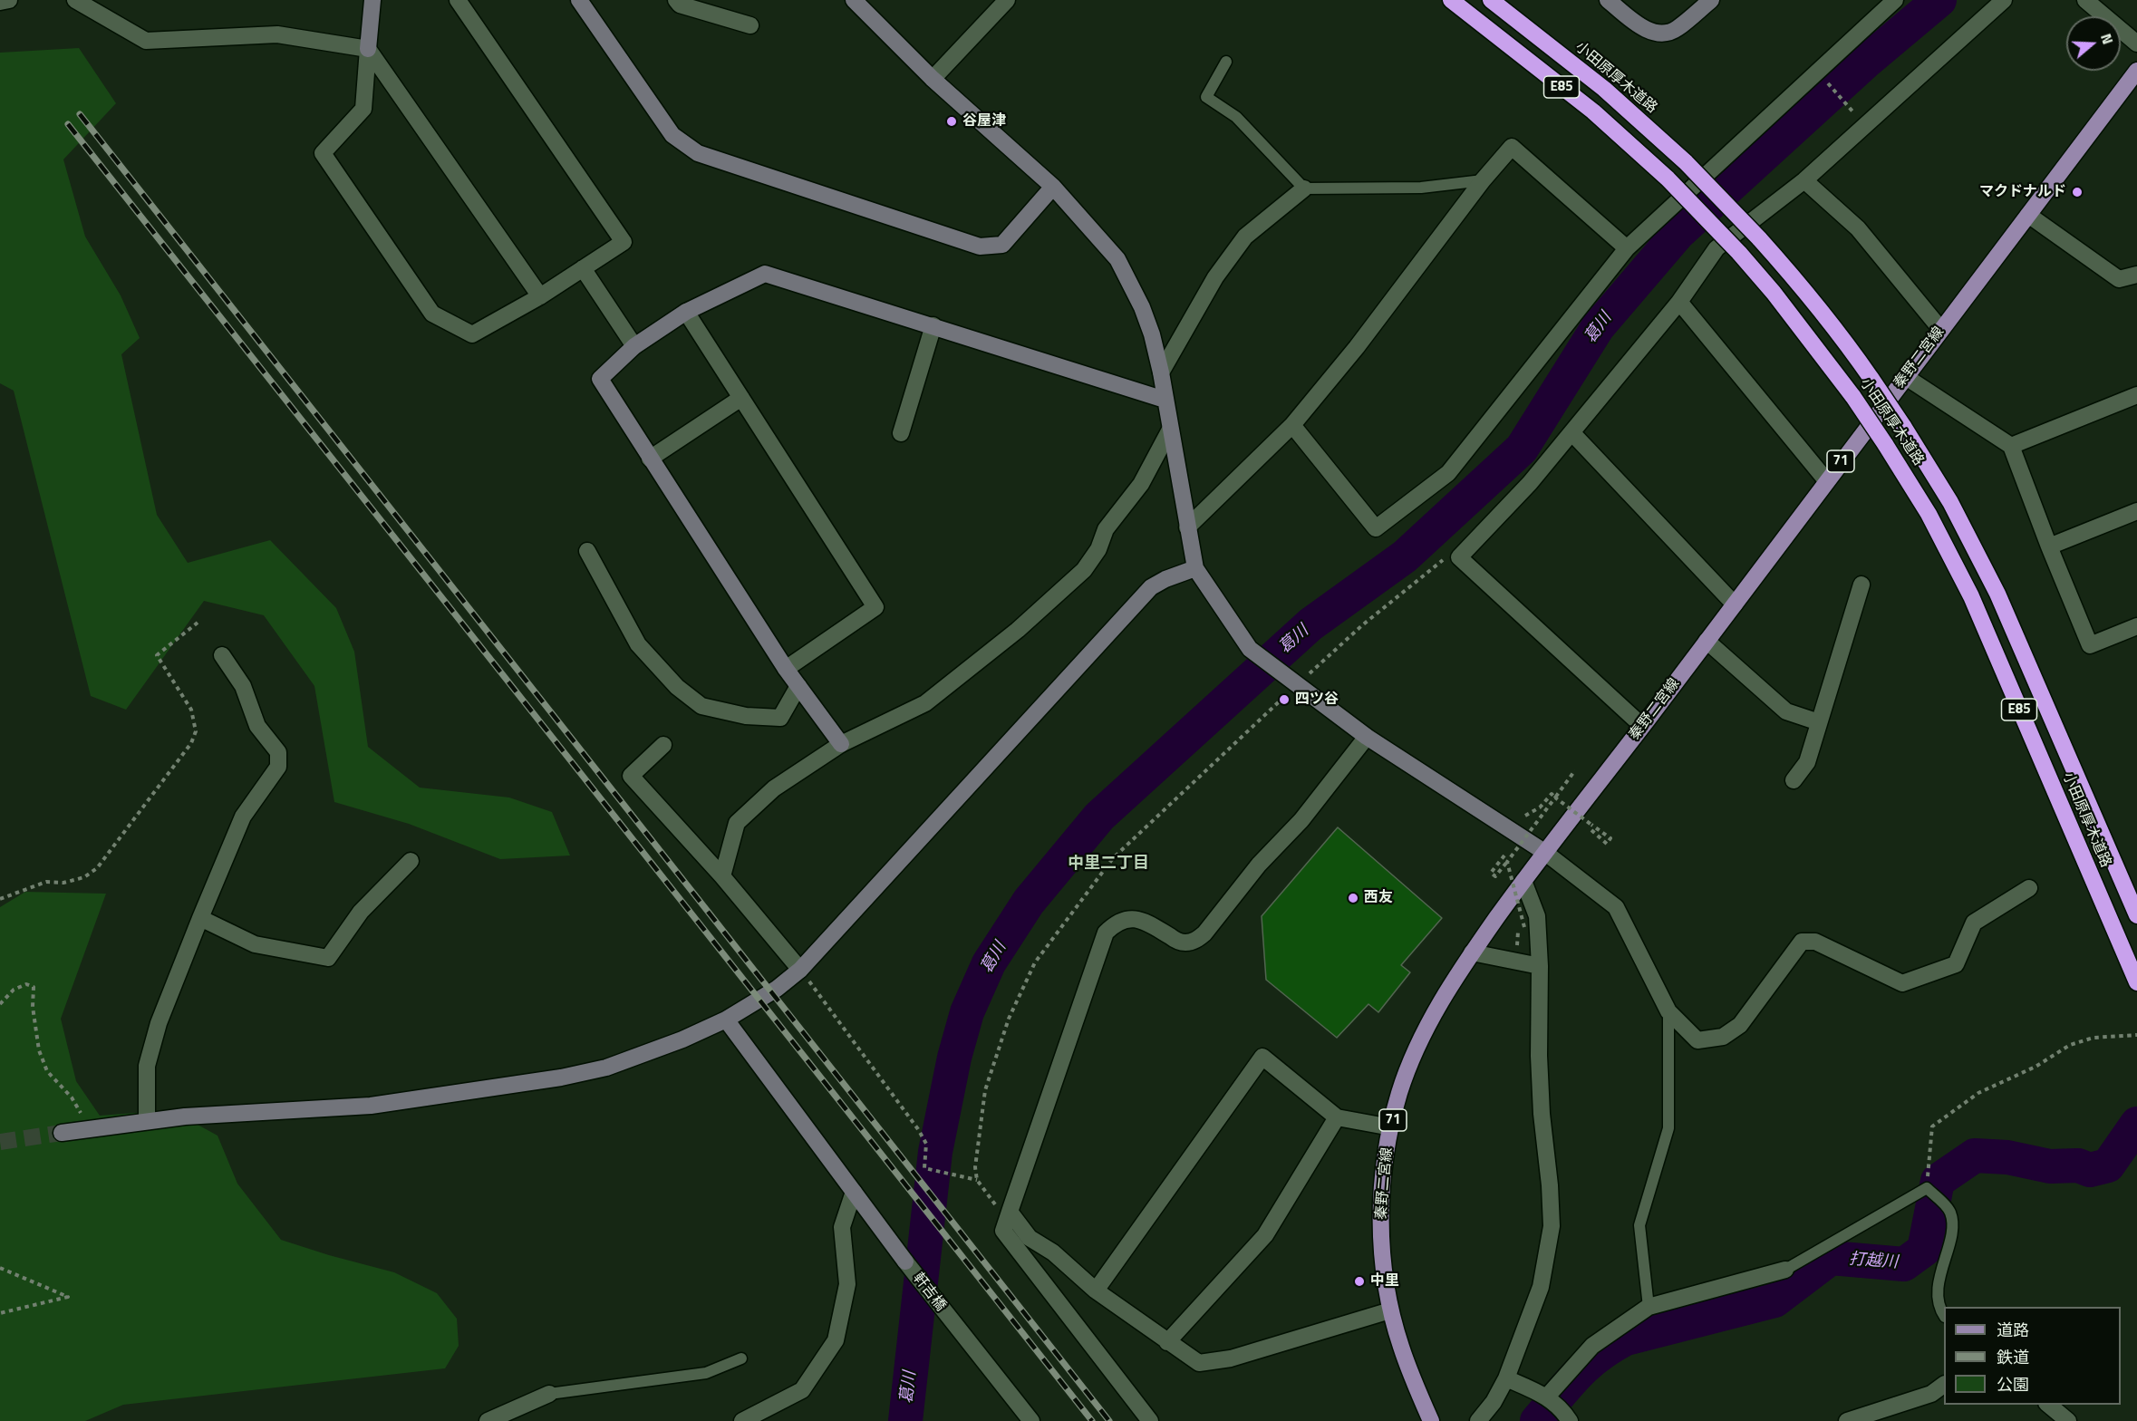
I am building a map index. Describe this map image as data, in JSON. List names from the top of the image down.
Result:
{
  "streets": {
    "highway": ["小田原厚木道路", "E85"],
    "main road": ["秦野二宮線", "71"],
    "street": ["軒吉橋"]
  },
  "districts": ["中里二丁目"],
  "water": ["葛川", "打越川"],
  "places": [
    "谷屋津",
    "マクドナルド",
    "四ツ谷",
    "西友",
    "中里"
  ],
  "legend": ["道路", "鉄道", "公園"],
  "north": "right"
}
